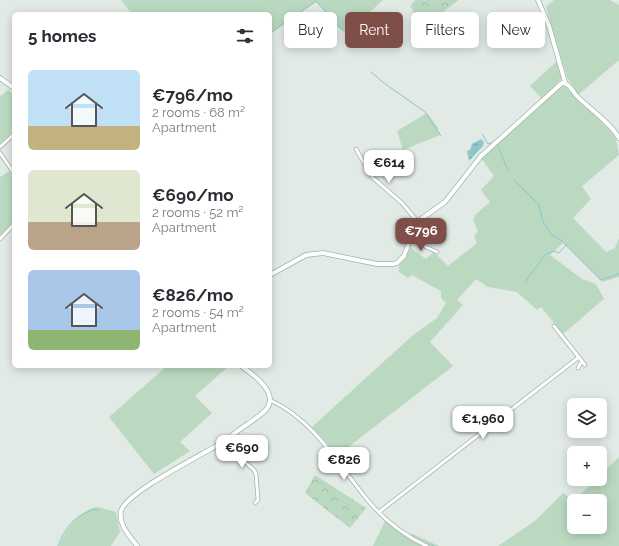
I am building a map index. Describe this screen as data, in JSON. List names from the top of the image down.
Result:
{
  "page": {
    "chip": [
      "Buy",
      "Rent",
      "Filters",
      "New"
    ],
    "heading": "5 homes",
    "list": [
      {
        "name": "€796/mo",
        "note": "2 rooms · 68 m² · Apartment"
      },
      {
        "name": "€690/mo",
        "note": "2 rooms · 52 m² · Apartment"
      },
      {
        "name": "€826/mo",
        "note": "2 rooms · 54 m² · Apartment"
      }
    ],
    "price": [
      "€614",
      "€796",
      "€1,960",
      "€690",
      "€826"
    ],
    "map_buttons": ["+", "−"]
  }
}
